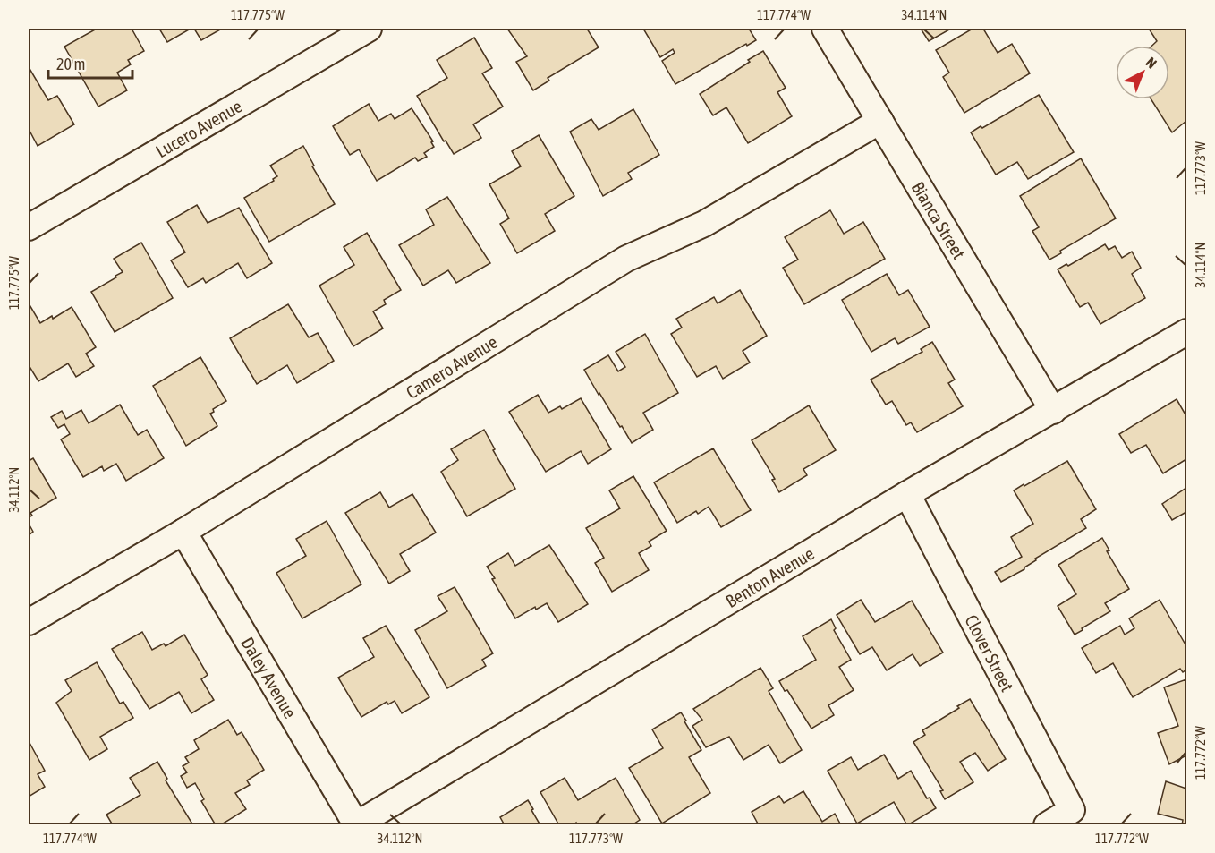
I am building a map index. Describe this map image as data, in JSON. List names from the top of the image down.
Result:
{
  "streets": {
    "street": [
      "Lucero Avenue",
      "Bianca Street",
      "Camero Avenue",
      "Benton Avenue",
      "Clover Street",
      "Daley Avenue"
    ]
  },
  "crossings": [
    ["Bianca Street", "Camero Avenue"],
    ["Bianca Street", "Benton Avenue"],
    ["Camero Avenue", "Daley Avenue"],
    ["Benton Avenue", "Clover Street"],
    ["Benton Avenue", "Daley Avenue"]
  ],
  "scale_bar": "20 m",
  "north": "top right",
  "coordinates": [
    "117.775°W",
    "117.774°W",
    "34.114°N",
    "117.773°W",
    "34.112°N",
    "117.772°W"
  ]
}
